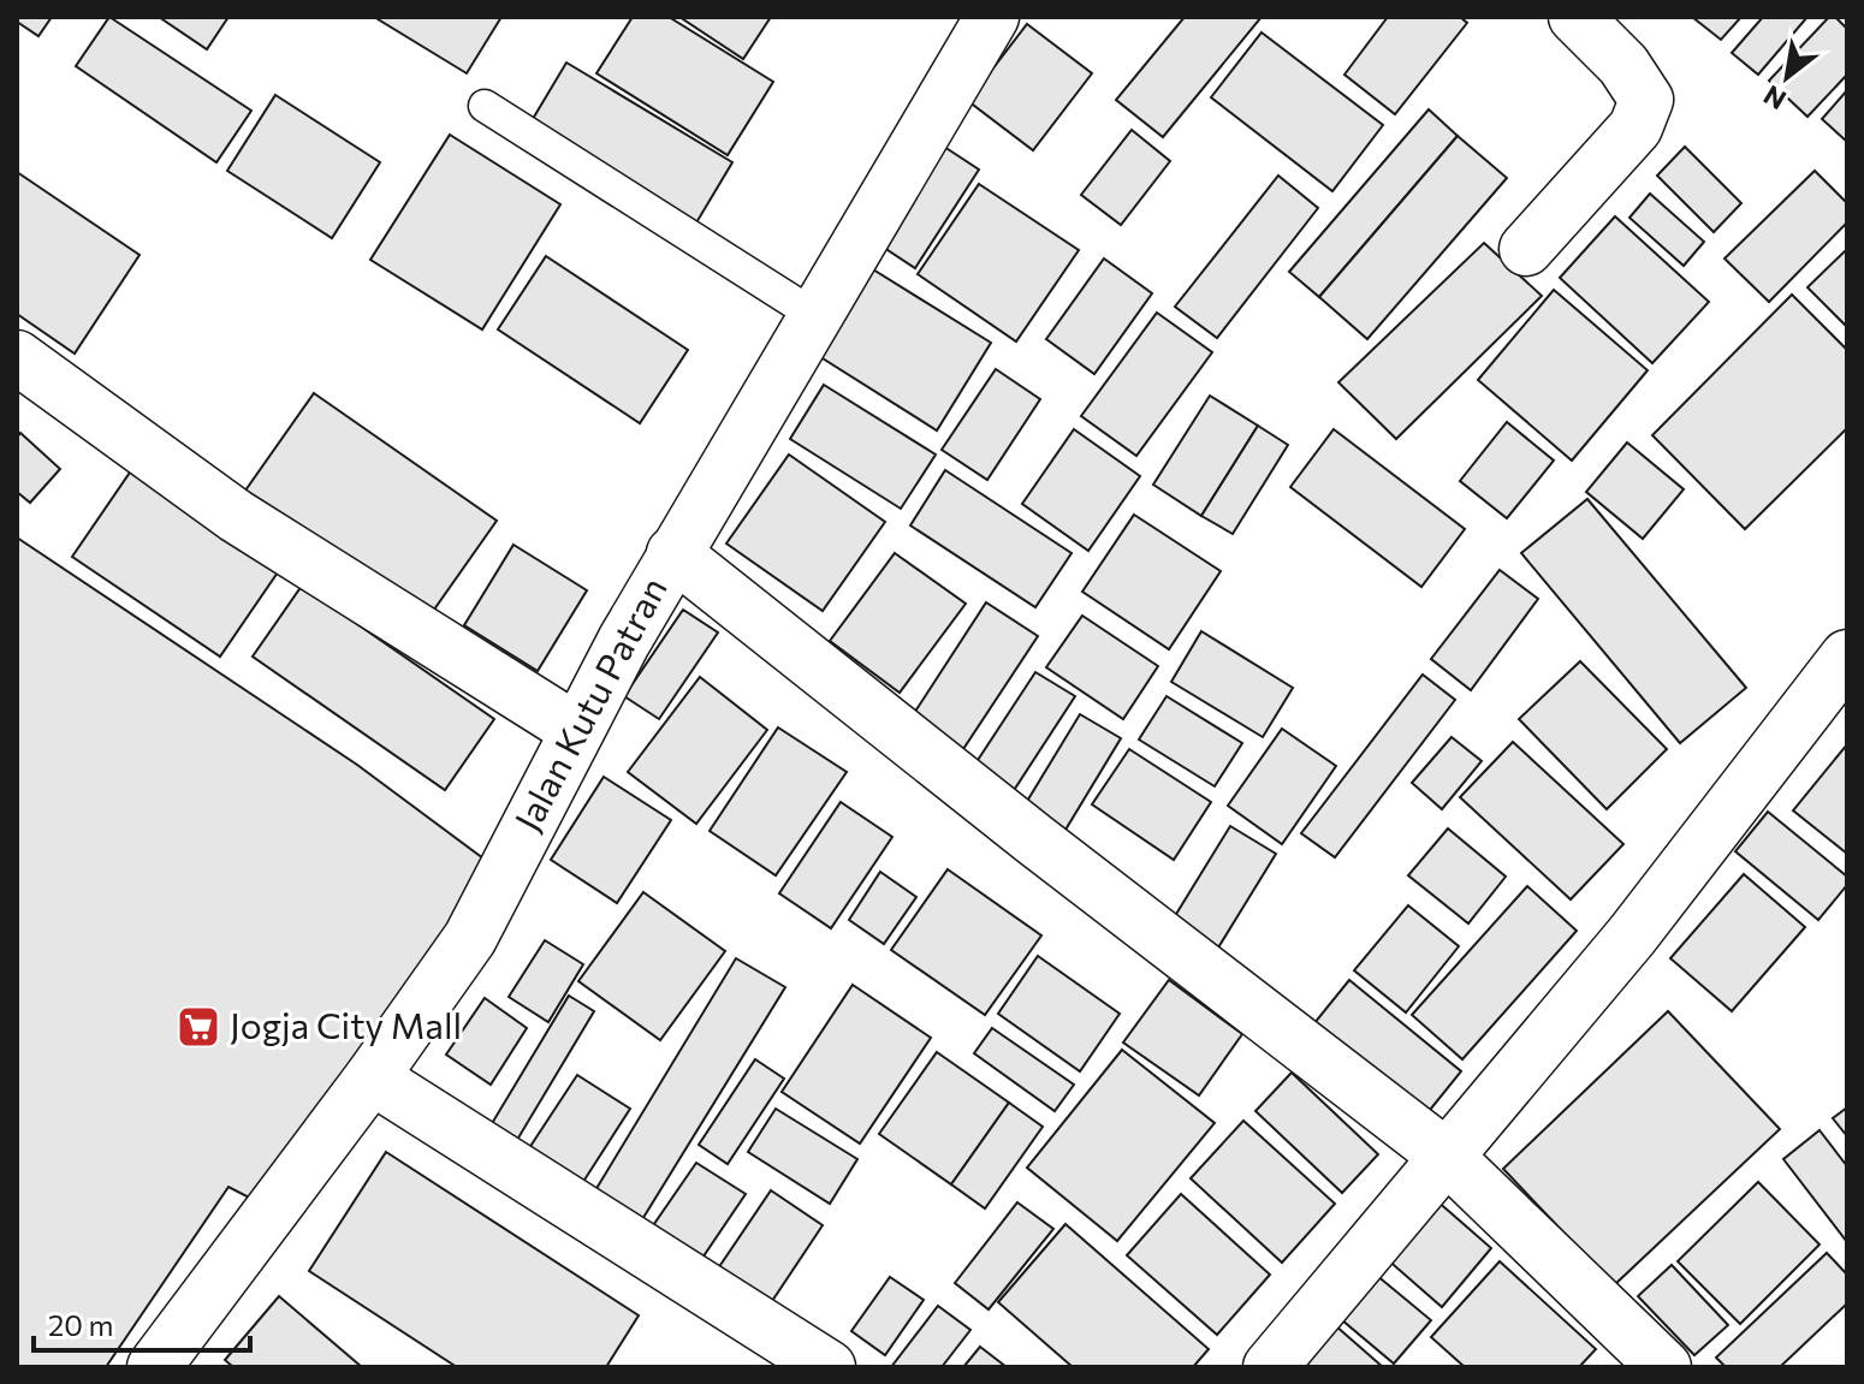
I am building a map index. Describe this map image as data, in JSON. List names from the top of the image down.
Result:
{
  "streets": {
    "street": ["Jalan Kutu Patran"]
  },
  "places": {
    "supermarket": ["Jogja City Mall"]
  },
  "scale_bar": "20 m",
  "north": "bottom left"
}
